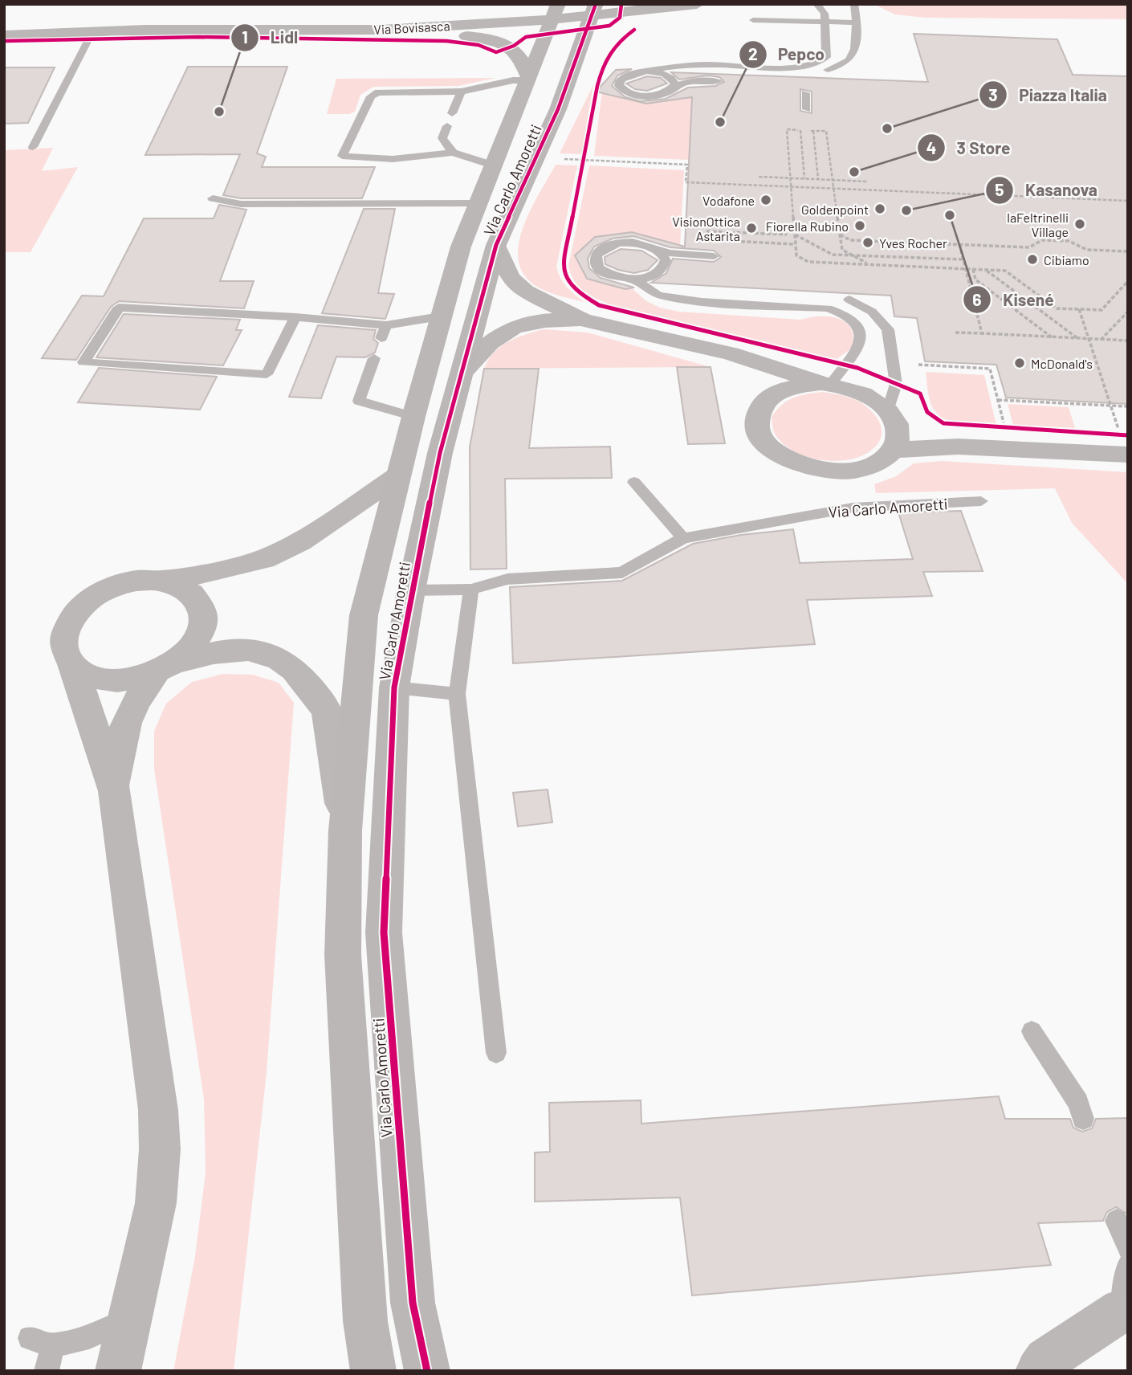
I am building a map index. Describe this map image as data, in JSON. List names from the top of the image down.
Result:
{
  "streets": {
    "street": ["Via Bovisasca", "Via Carlo Amoretti"]
  },
  "crossings": [
    ["Via Bovisasca", "Via Carlo Amoretti"]
  ],
  "places": [
    "Lidl",
    "Pepco",
    "Piazza Italia",
    "3 Store",
    "Vodafone",
    "Goldenpoint",
    "Kasanova",
    "Kisené",
    "laFeltrinelli Village",
    "Fiorella Rubino",
    "VisionOttica Astarita",
    "Yves Rocher",
    "Cibiamo",
    "McDonald's"
  ]
}
